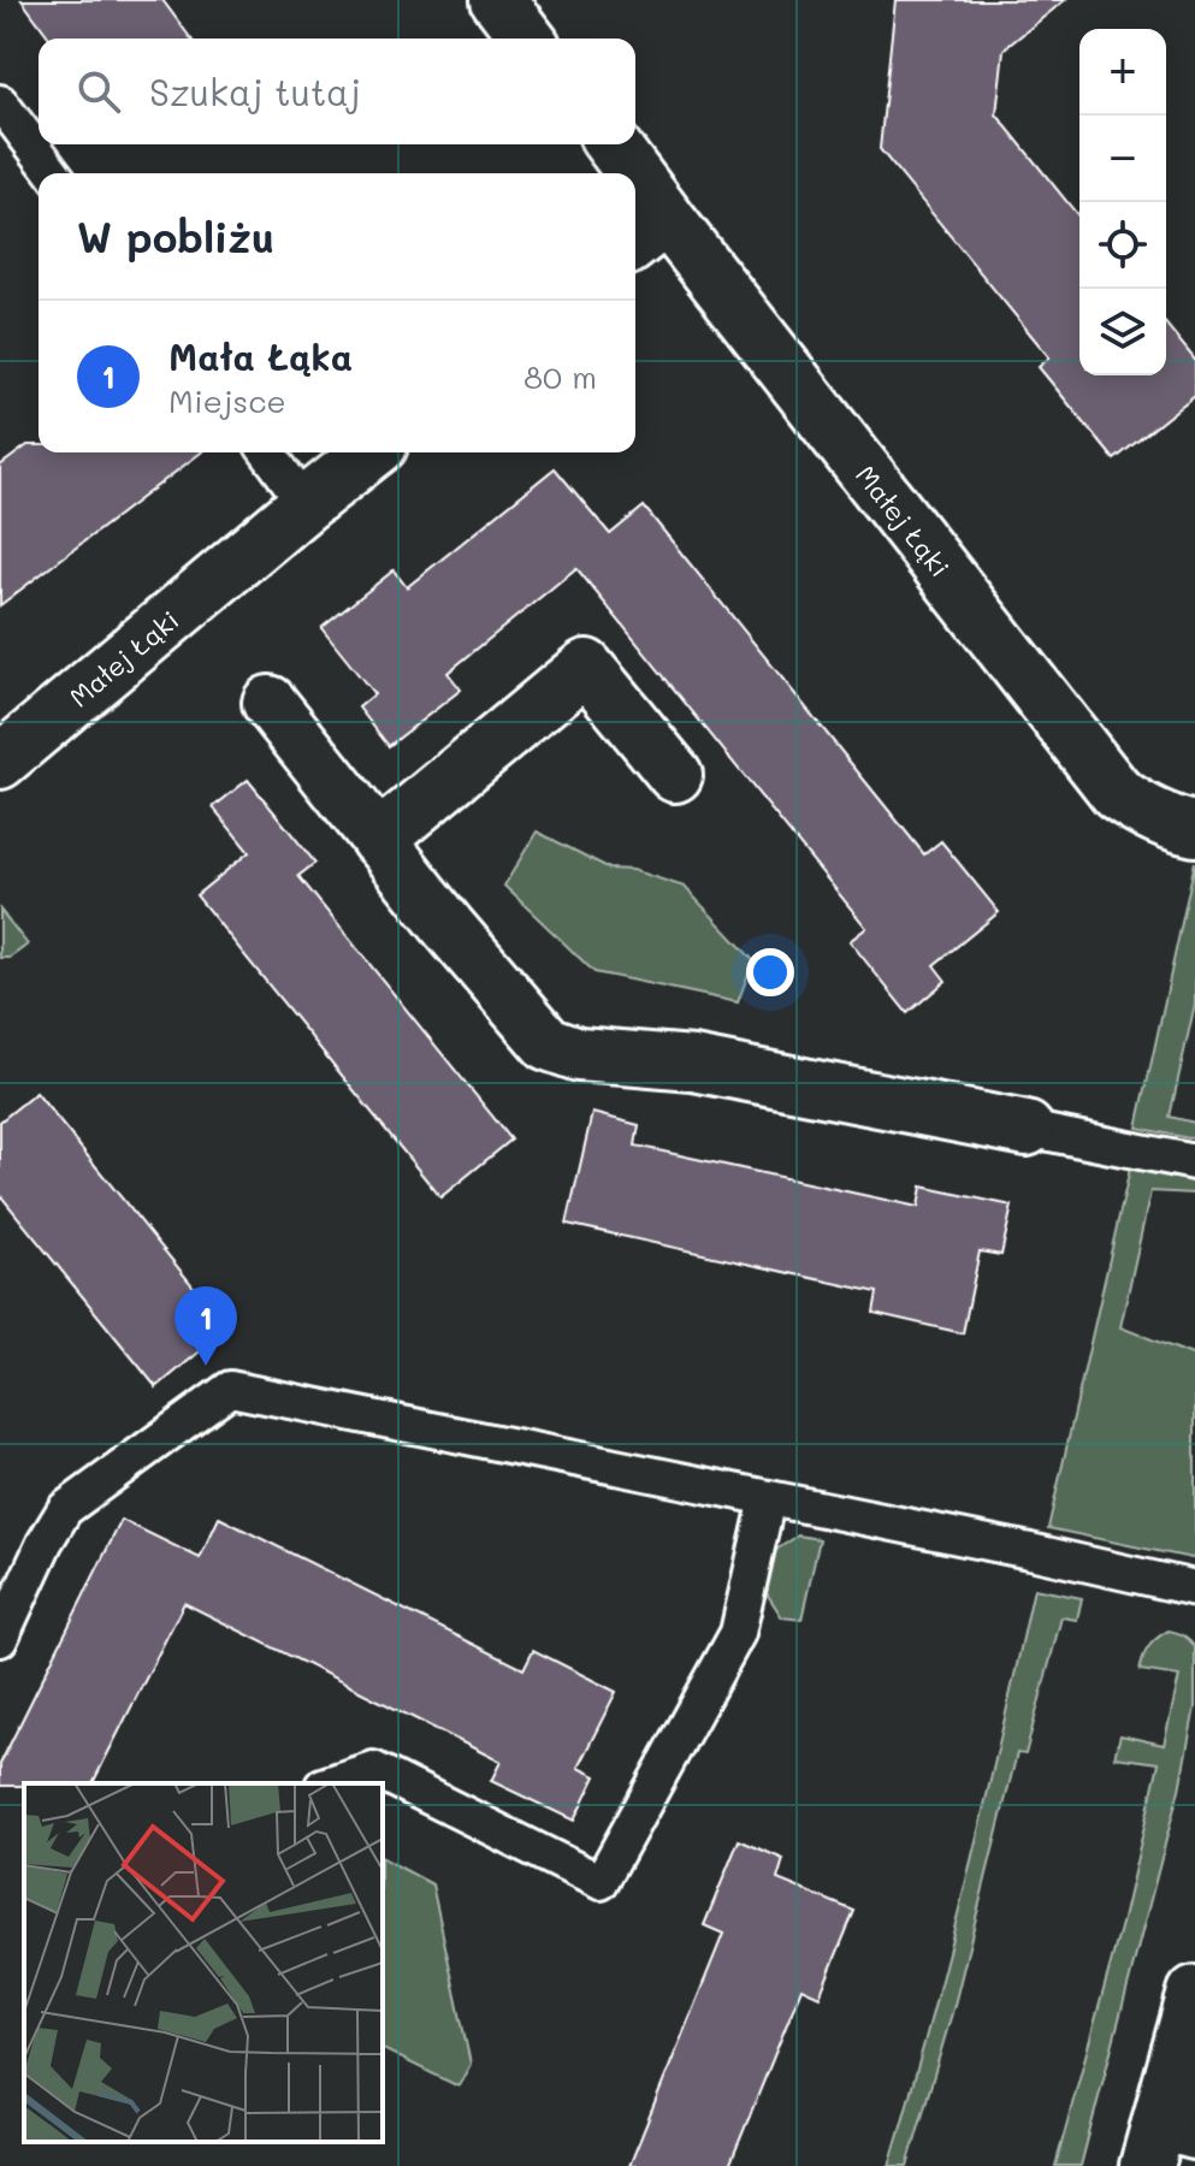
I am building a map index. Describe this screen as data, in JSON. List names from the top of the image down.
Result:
{
  "streets": {
    "street": ["Małej Łąki"]
  },
  "page": {
    "map_buttons": ["+", "−"],
    "search": "Szukaj tutaj",
    "heading": "W pobliżu",
    "list": [
      {
        "mark": "1",
        "name": "Mała Łąka",
        "note": "Miejsce",
        "value": "80 m"
      }
    ],
    "pins": "1"
  }
}
